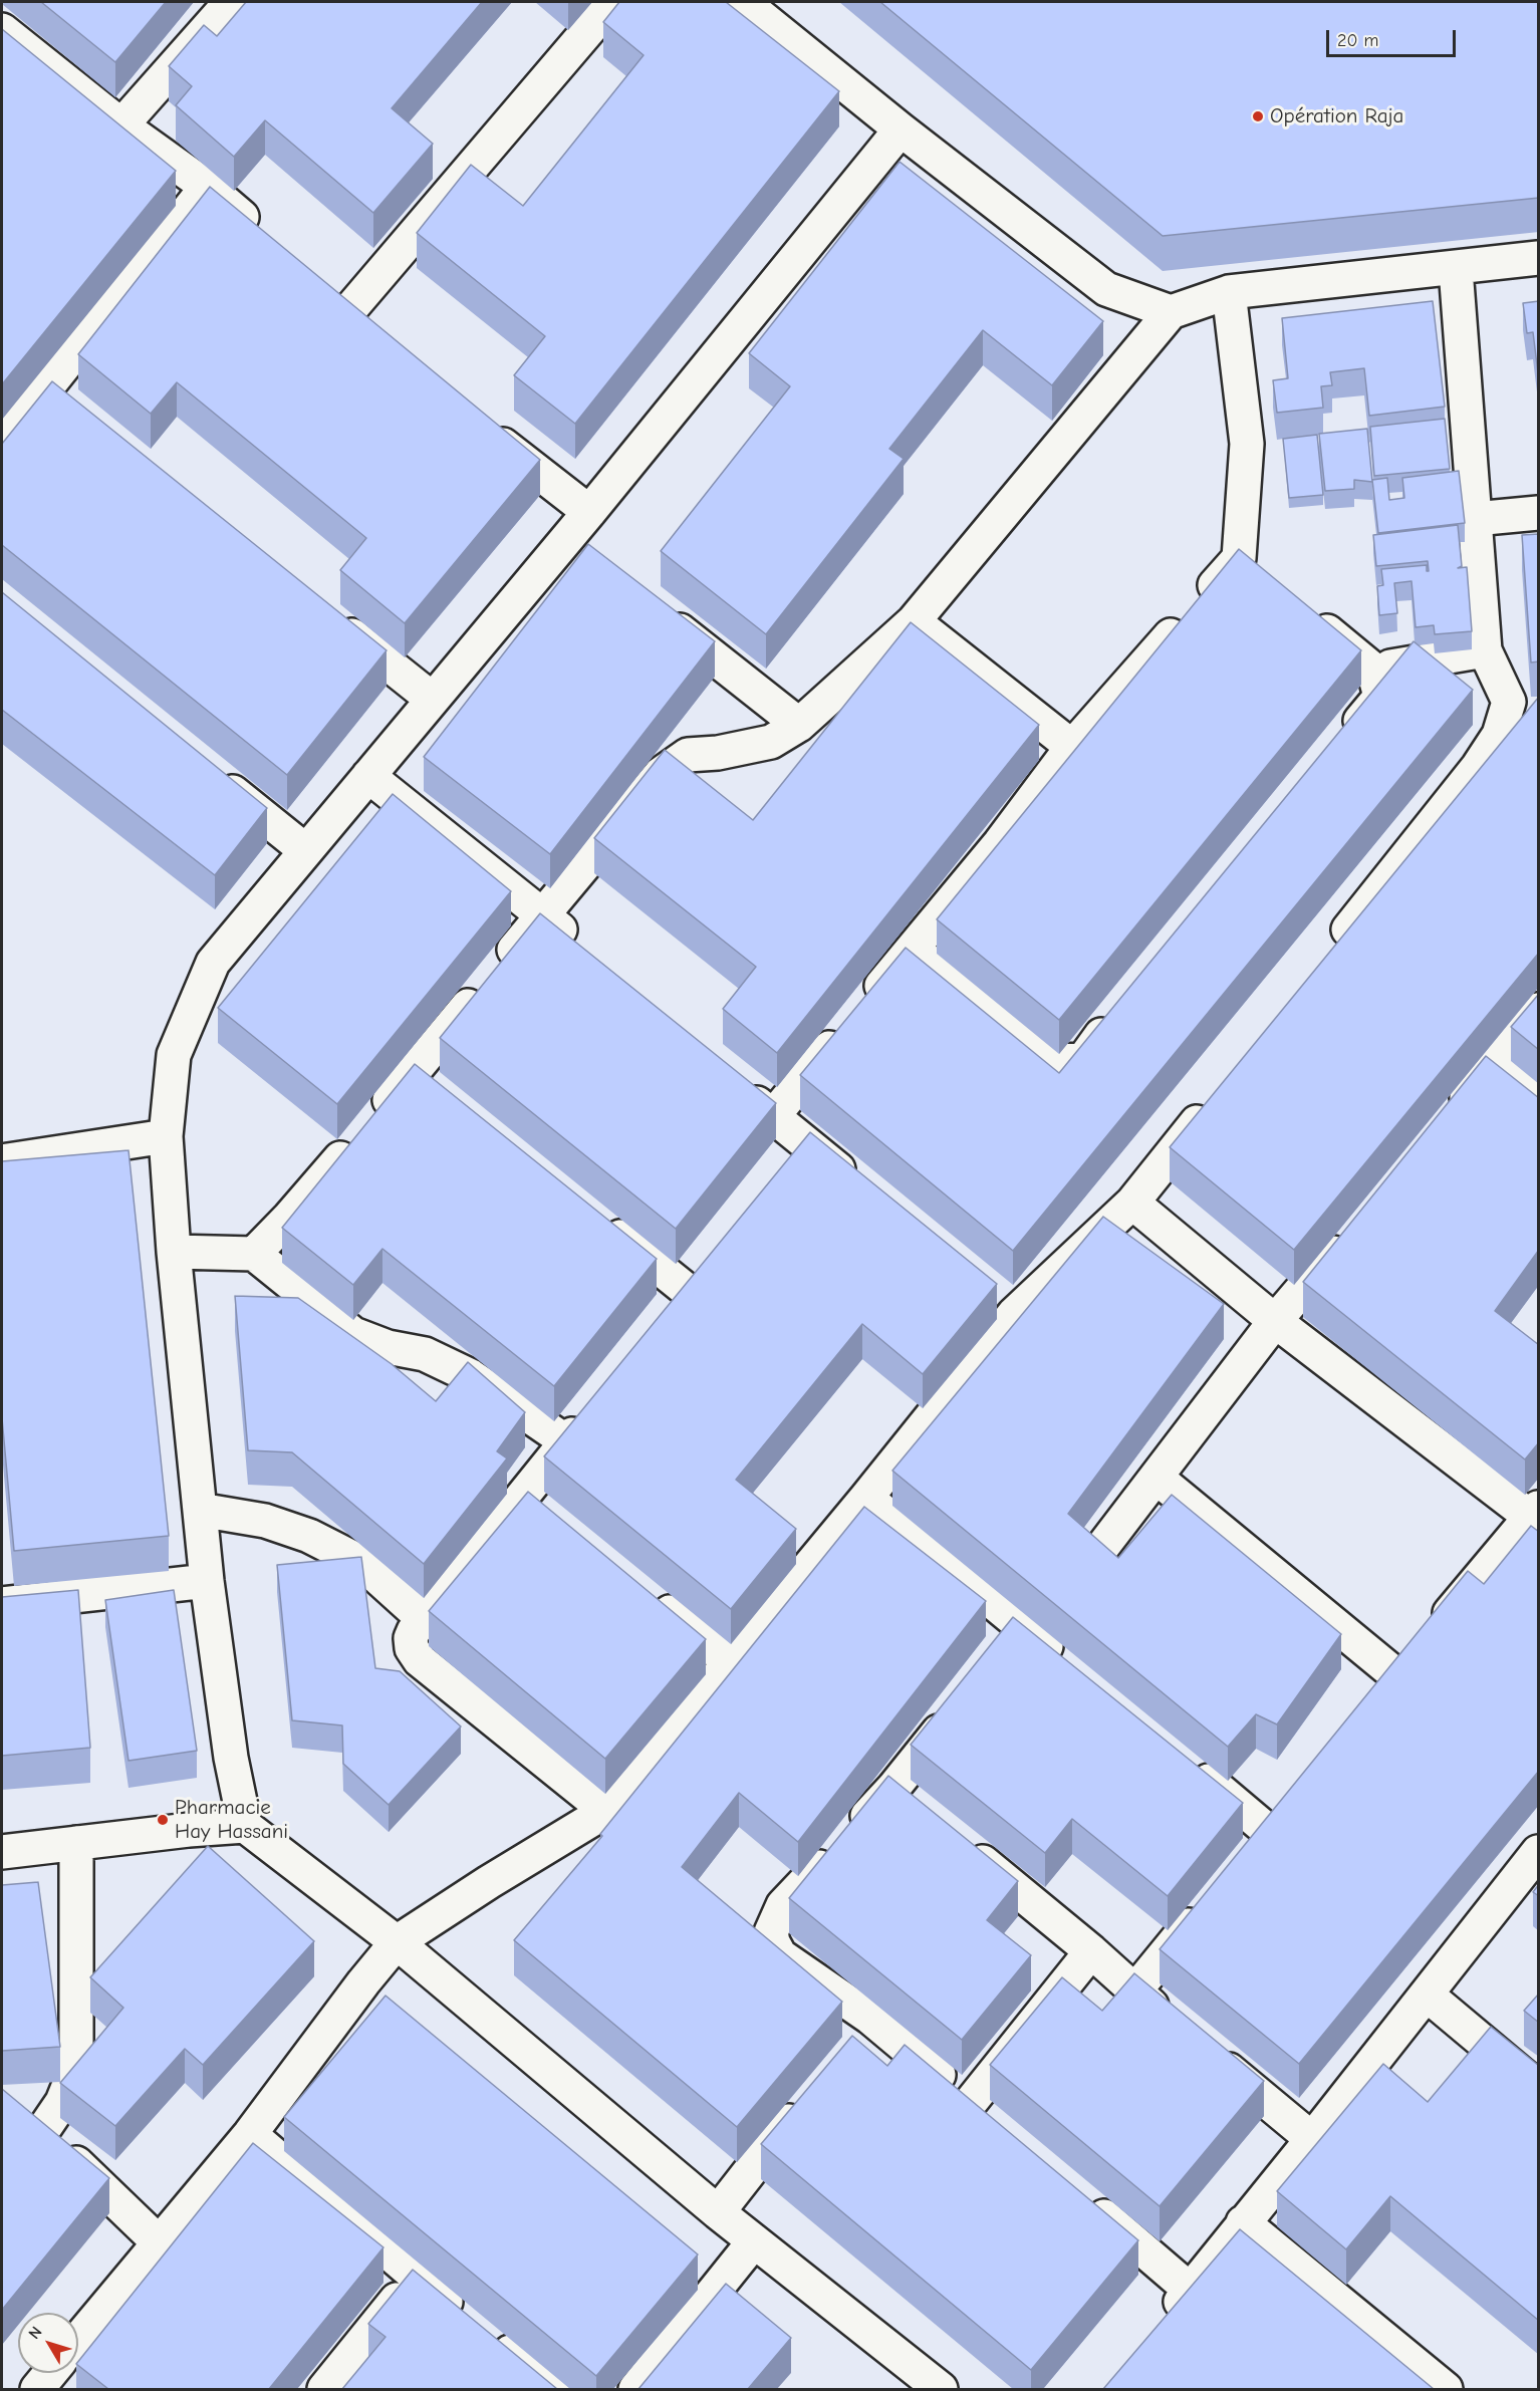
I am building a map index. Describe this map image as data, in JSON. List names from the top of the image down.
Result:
{
  "places": ["Opération Raja", "Pharmacie Hay Hassani"],
  "scale_bar": "20 m",
  "north": "top left"
}
